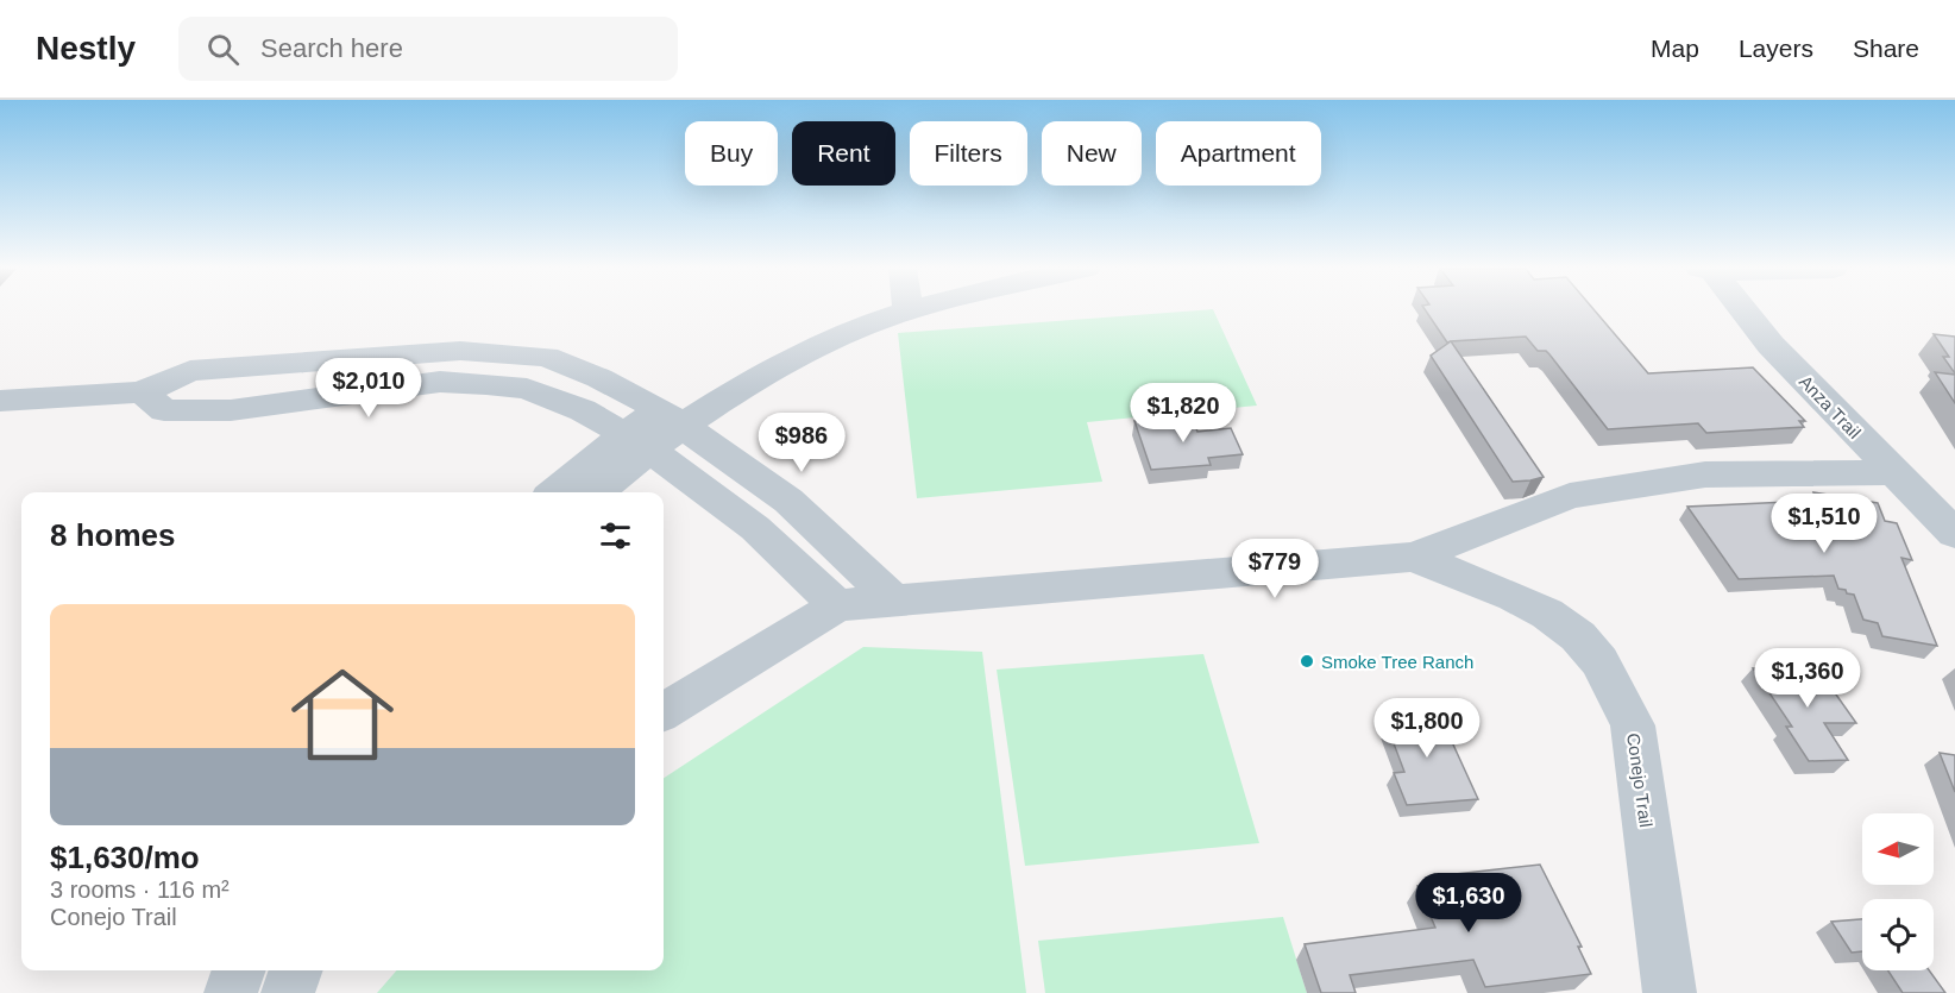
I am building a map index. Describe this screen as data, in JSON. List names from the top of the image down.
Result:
{
  "streets": {
    "street": ["Anza Trail", "Conejo Trail"]
  },
  "places": ["Smoke Tree Ranch"],
  "north": "left",
  "page": {
    "header": "Nestly",
    "search": "Search here",
    "nav": ["Map", "Layers", "Share"],
    "chip": [
      "Buy",
      "Rent",
      "Filters",
      "New",
      "Apartment"
    ],
    "price": [
      "$2,010",
      "$1,820",
      "$986",
      "$1,510",
      "$779",
      "$1,360",
      "$1,800",
      "$1,630"
    ],
    "heading": "8 homes",
    "list": [
      {
        "name": "$1,630/mo",
        "note": "3 rooms · 116 m² · Conejo Trail"
      }
    ]
  }
}
